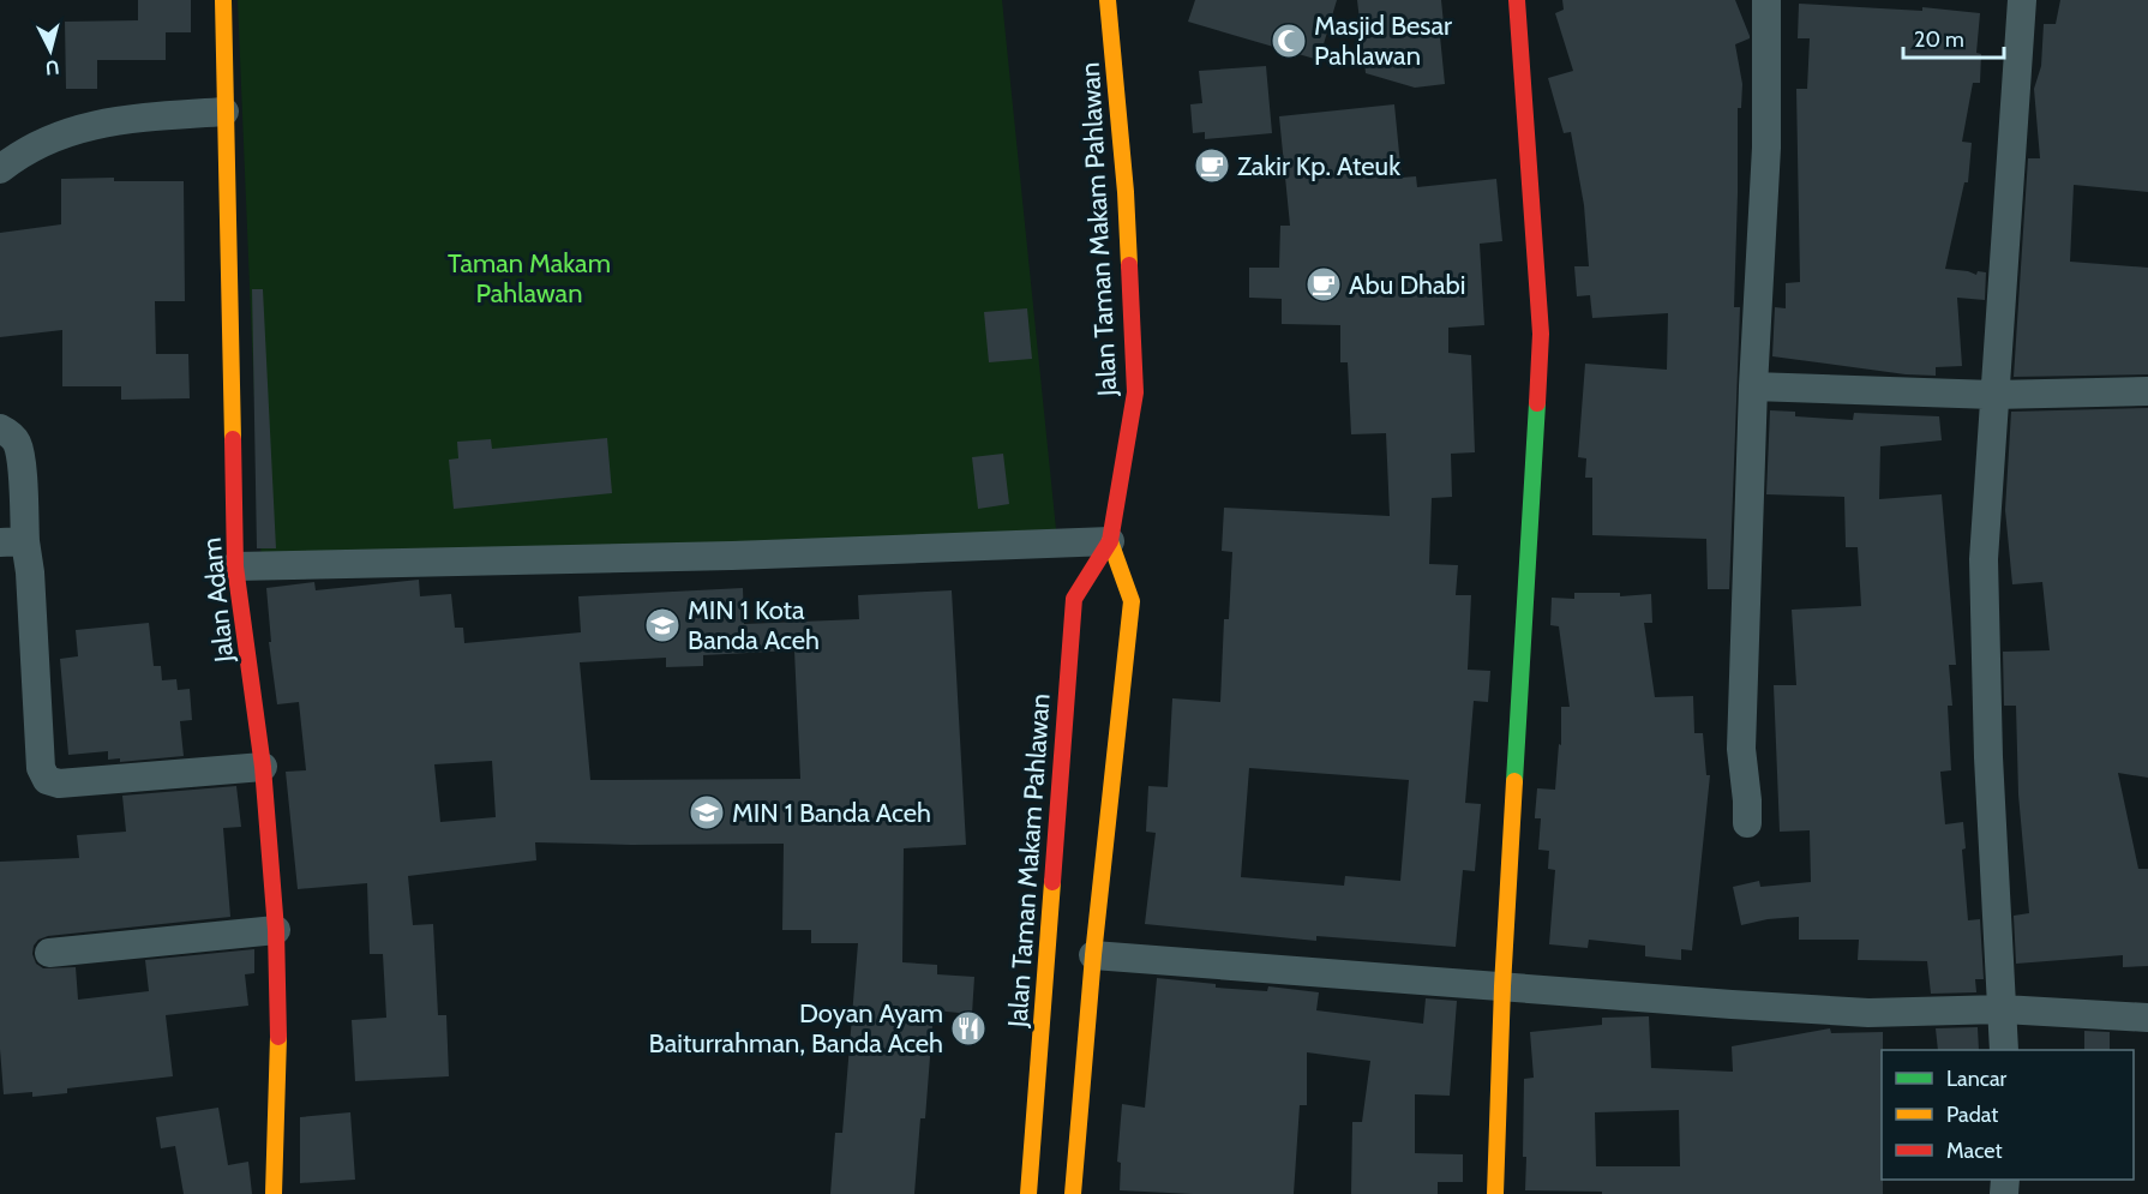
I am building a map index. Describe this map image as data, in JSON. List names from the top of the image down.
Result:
{
  "streets": {
    "street": ["Jalan Taman Makam Pahlawan", "Jalan Adam"]
  },
  "parks": ["Taman Makam Pahlawan"],
  "places": {
    "mosque": ["Masjid Besar Pahlawan"],
    "cafe": ["Zakir Kp. Ateuk", "Abu Dhabi"],
    "school or university": ["MIN 1 Kota Banda Aceh", "MIN 1 Banda Aceh"],
    "restaurant": ["Doyan Ayam Baiturrahman, Banda Aceh"]
  },
  "legend": ["Lancar", "Padat", "Macet"],
  "scale_bar": "20 m",
  "north": "bottom"
}
